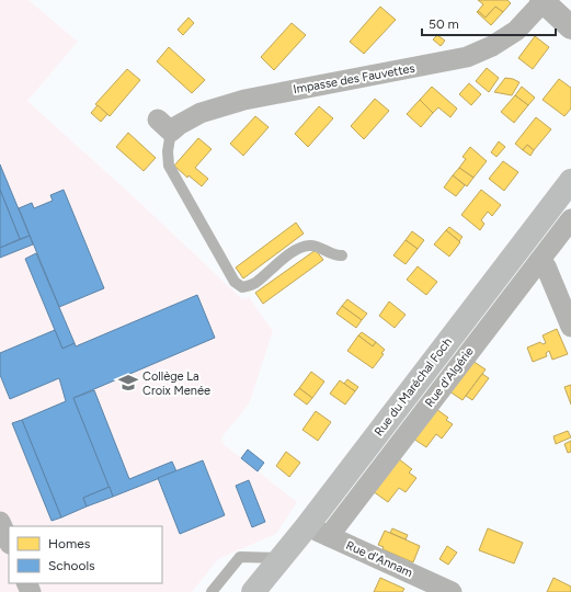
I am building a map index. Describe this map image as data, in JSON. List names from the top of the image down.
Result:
{
  "streets": {
    "main road": ["Rue du Maréchal Foch"],
    "street": ["Impasse des Fauvettes", "Rue d'Algérie", "Rue d'Annam"]
  },
  "crossings": [
    ["Rue d'Algérie", "Rue d'Annam"],
    ["Rue du Maréchal Foch", "Rue d'Annam"]
  ],
  "places": {
    "school or university": ["Collège La Croix Menée"]
  },
  "legend": ["Homes", "Schools"],
  "scale_bar": "50 m"
}
